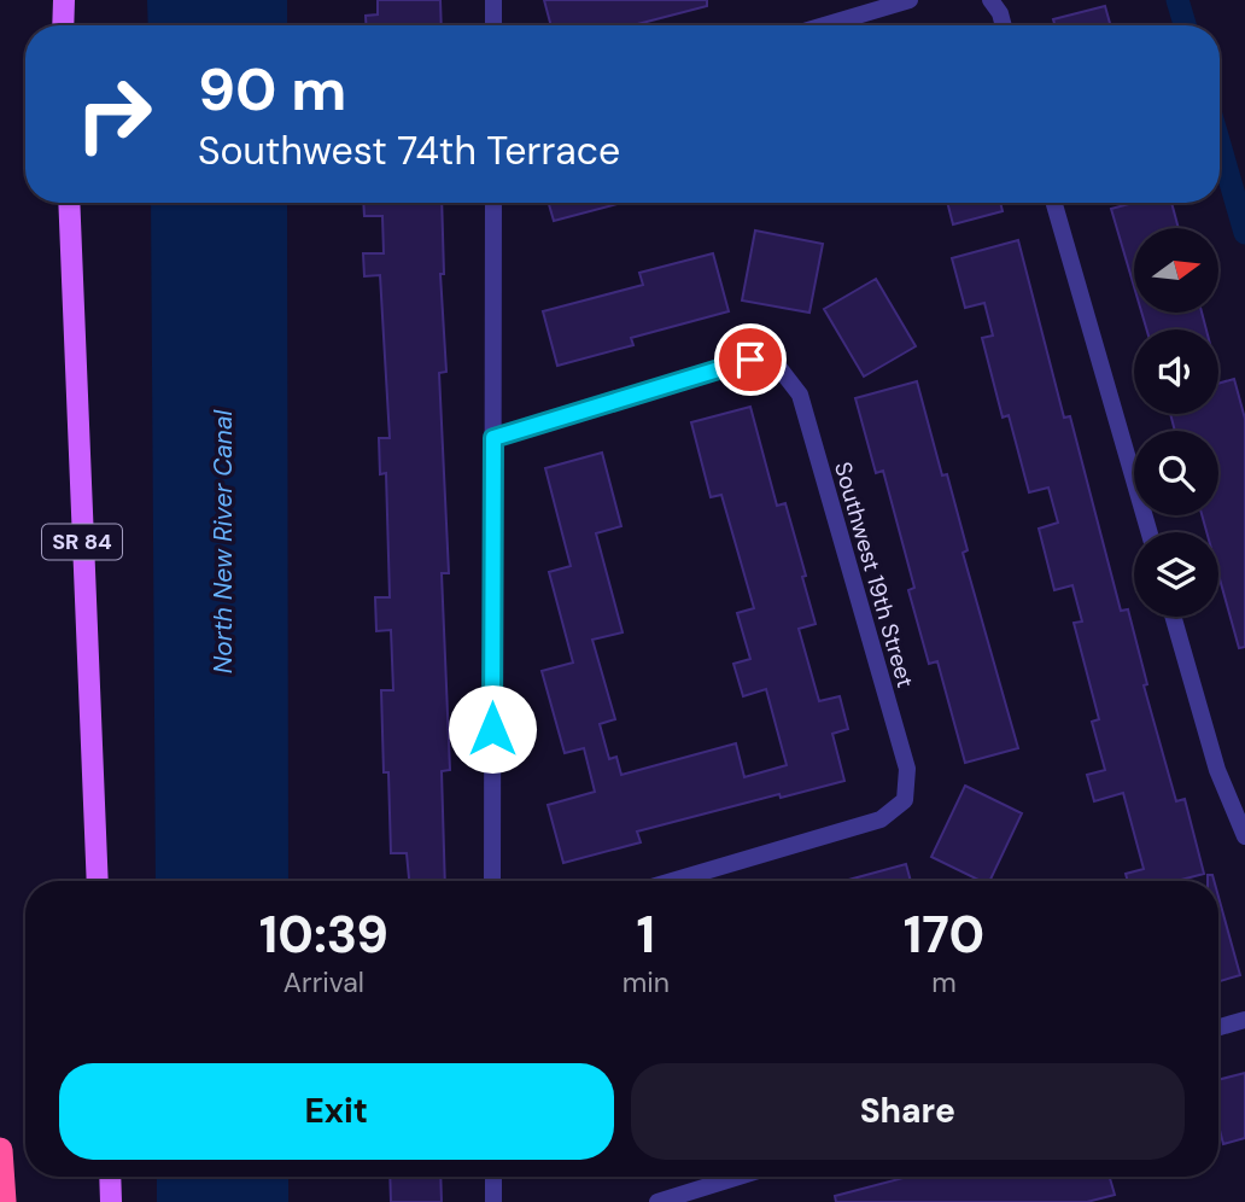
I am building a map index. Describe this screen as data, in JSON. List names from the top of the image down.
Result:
{
  "streets": {
    "main road": ["SR 84"],
    "street": ["Southwest 19th Street"]
  },
  "water": ["North New River Canal"],
  "north": "right",
  "page": {
    "turn": ["90 m", "Southwest 74th Terrace"],
    "eta": [
      "10:39",
      "Arrival",
      "1",
      "min",
      "170",
      "m"
    ],
    "buttons": ["Exit", "Share"]
  }
}
